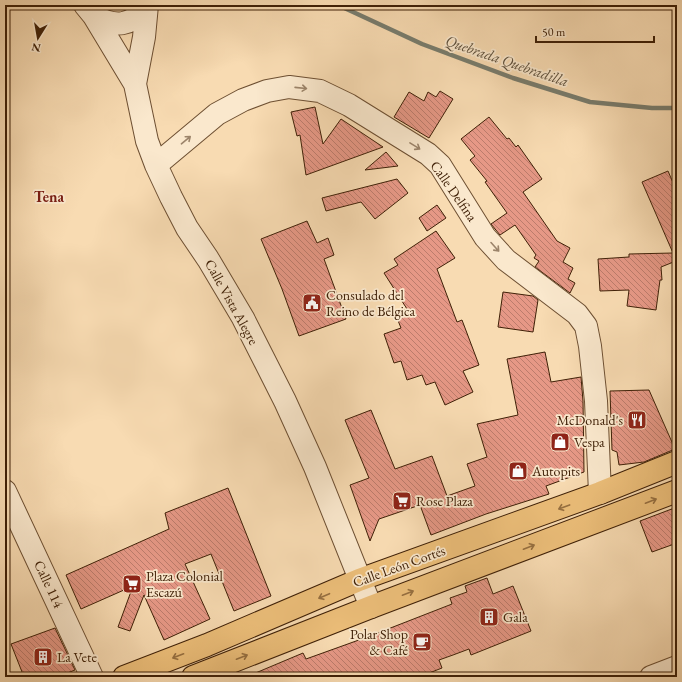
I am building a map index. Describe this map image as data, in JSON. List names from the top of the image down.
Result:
{
  "streets": {
    "main road": ["Calle León Cortés"],
    "street": ["Calle Delfina", "Calle Vista Alegre", "Calle 114"]
  },
  "crossings": [
    ["Calle Delfina", "Calle Vista Alegre"],
    ["Calle Delfina", "Calle León Cortés"],
    ["Calle Vista Alegre", "Calle León Cortés"]
  ],
  "districts": ["Tena"],
  "water": ["Quebrada Quebradilla"],
  "places": {
    "public building": ["Consulado del Reino de Bélgica"],
    "restaurant": ["McDonald's"],
    "shop": ["Vespa", "Autopits"],
    "supermarket": ["Rose Plaza", "Plaza Colonial Escazú"],
    "building": ["Gala", "La Vete"],
    "cafe": ["Polar Shop & Café"]
  },
  "scale_bar": "50 m",
  "north": "bottom"
}
